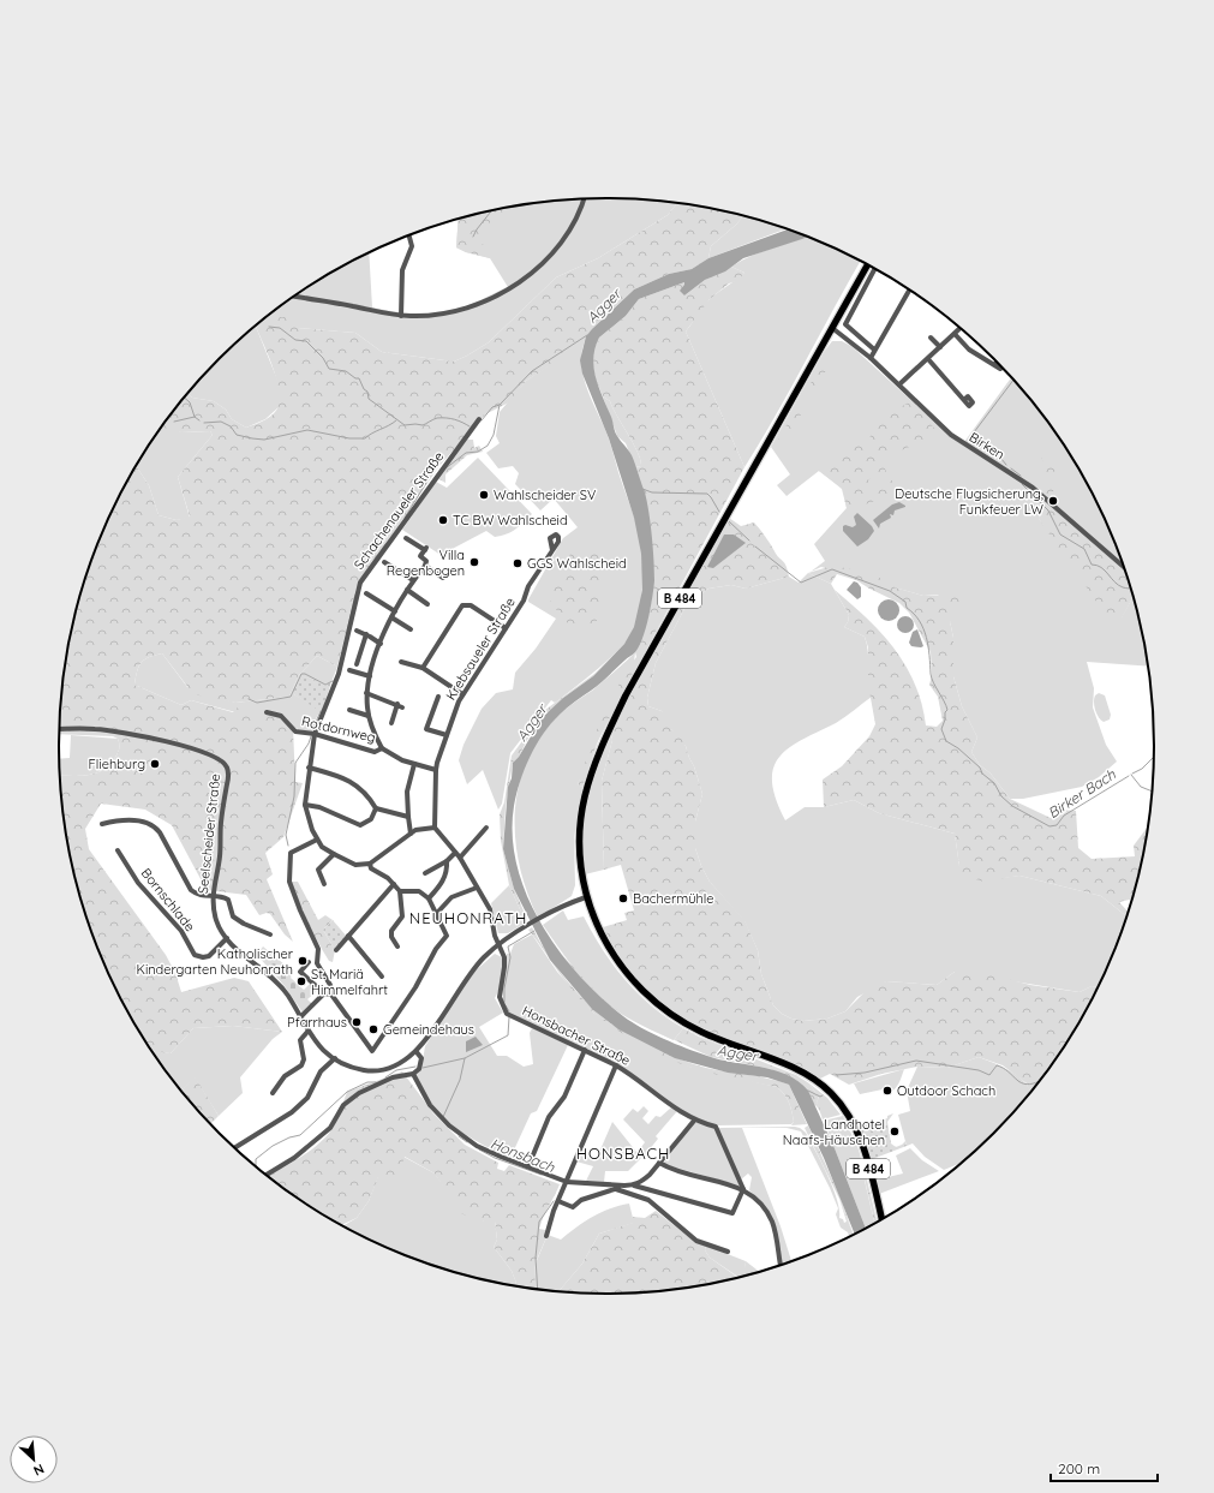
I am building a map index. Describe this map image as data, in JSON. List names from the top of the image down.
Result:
{
  "streets": {
    "main road": ["B 484"],
    "street": [
      "Birken",
      "Schachenaueler Straße",
      "Krebsaueler Straße",
      "Rotdornweg",
      "Seelscheider Straße",
      "Bornschlade",
      "Honsbacher Straße"
    ]
  },
  "crossings": [
    ["Birken", "B 484"],
    ["Schachenaueler Straße", "Rotdornweg"],
    ["B 484", "Seelscheider Straße"],
    ["Krebsaueler Straße", "Rotdornweg"],
    ["Seelscheider Straße", "Bornschlade"],
    ["Seelscheider Straße", "Honsbacher Straße"]
  ],
  "districts": ["NEUHONRATH", "HONSBACH"],
  "water": ["Agger", "Birker Bach", "Honsbach"],
  "places": [
    "Wahlscheider SV",
    "Deutsche Flugsicherung, Funkfeuer LW",
    "TC BW Wahlscheid",
    "Villa Regenbogen",
    "GGS Wahlscheid",
    "Fliehburg",
    "Bachermühle",
    "Katholischer Kindergarten Neuhonrath",
    "St. Mariä Himmelfahrt",
    "Pfarrhaus",
    "Gemeindehaus",
    "Outdoor Schach",
    "Landhotel Naafs-Häuschen"
  ],
  "scale_bar": "200 m",
  "north": "bottom right"
}
